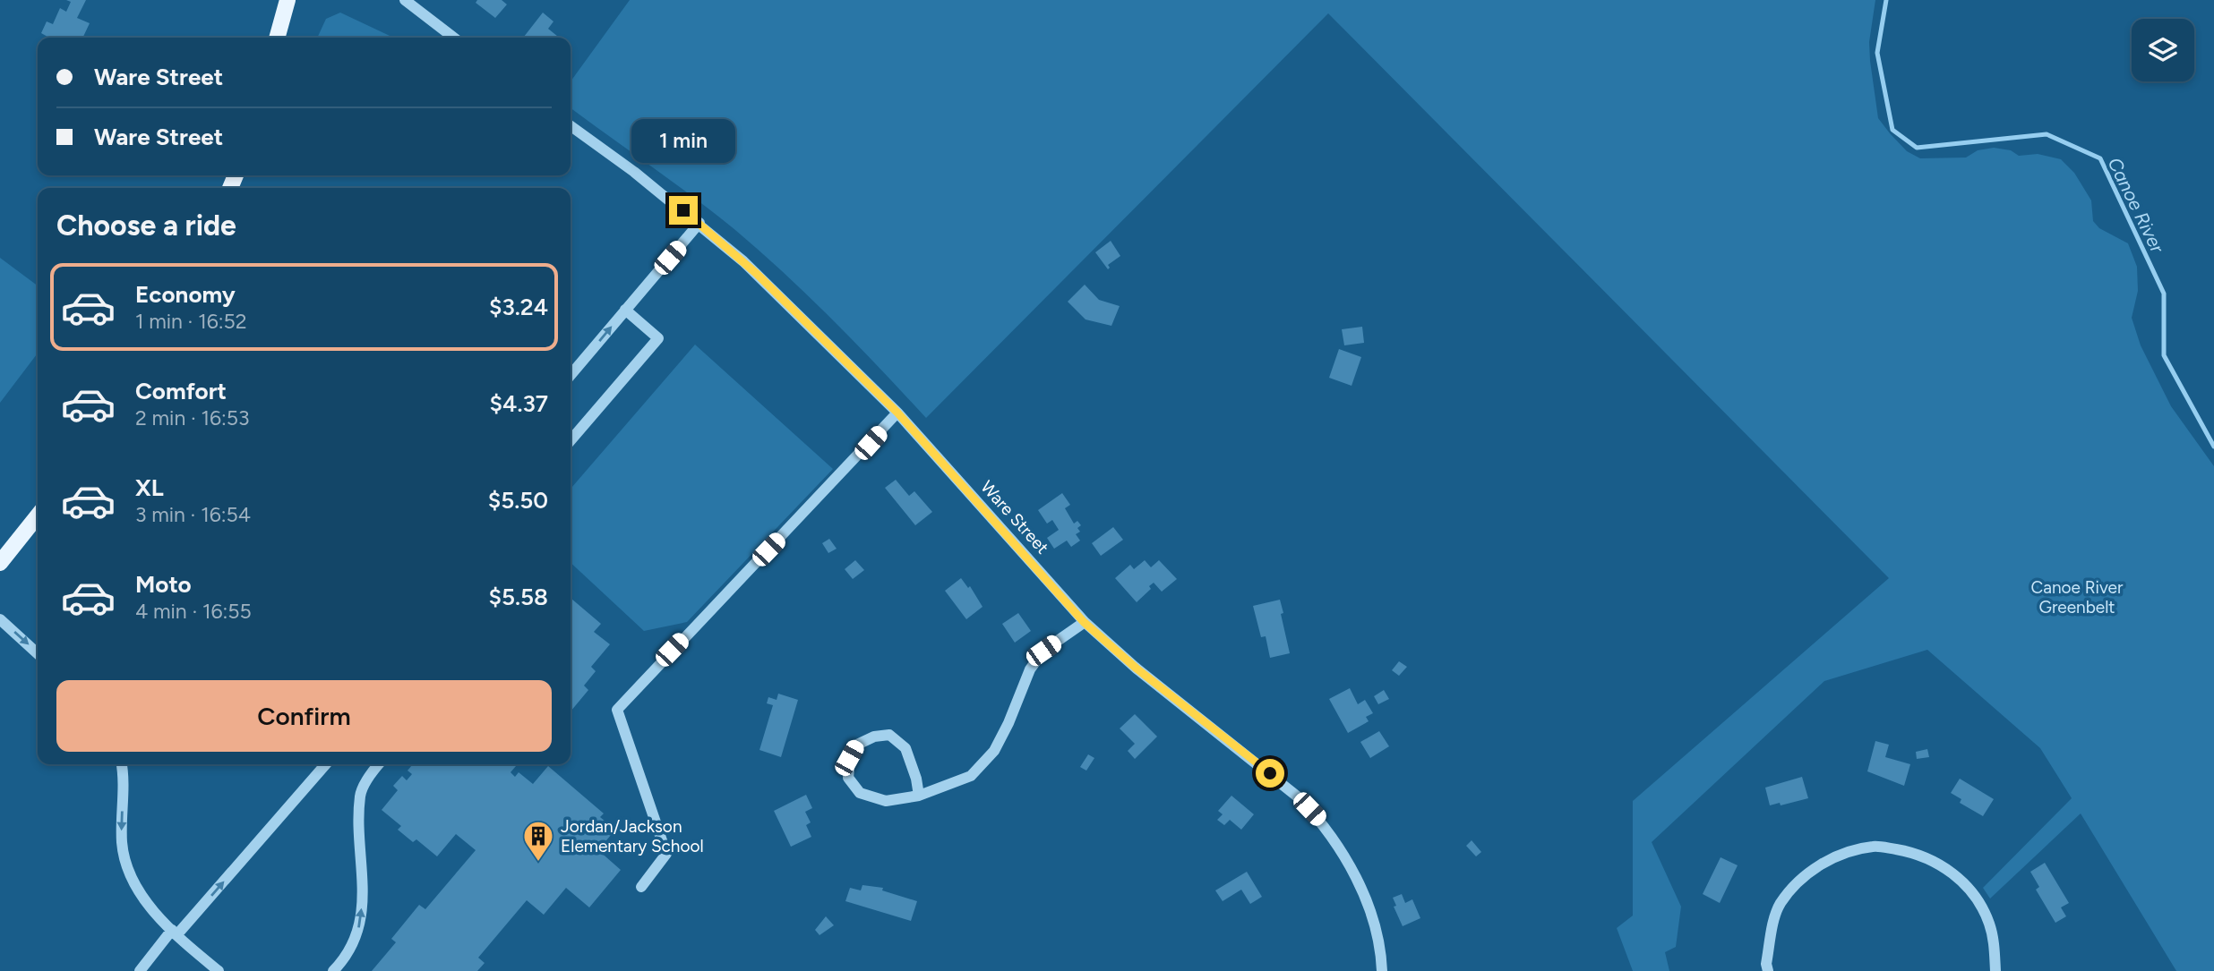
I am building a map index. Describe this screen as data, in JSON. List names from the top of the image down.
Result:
{
  "streets": {
    "street": ["Ware Street"]
  },
  "water": ["Canoe River"],
  "parks": ["Canoe River Greenbelt"],
  "places": {
    "building": ["Jordan/Jackson Elementary School"]
  },
  "page": {
    "banner": ["Ware Street", "Ware Street"],
    "bubble": "1 min",
    "heading": "Choose a ride",
    "list": [
      {
        "name": "Economy",
        "note": "1 min · 16:52",
        "value": "$3.24"
      },
      {
        "name": "Comfort",
        "note": "2 min · 16:53",
        "value": "$4.37"
      },
      {
        "name": "XL",
        "note": "3 min · 16:54",
        "value": "$5.50"
      },
      {
        "name": "Moto",
        "note": "4 min · 16:55",
        "value": "$5.58"
      }
    ],
    "buttons": "Confirm"
  }
}
